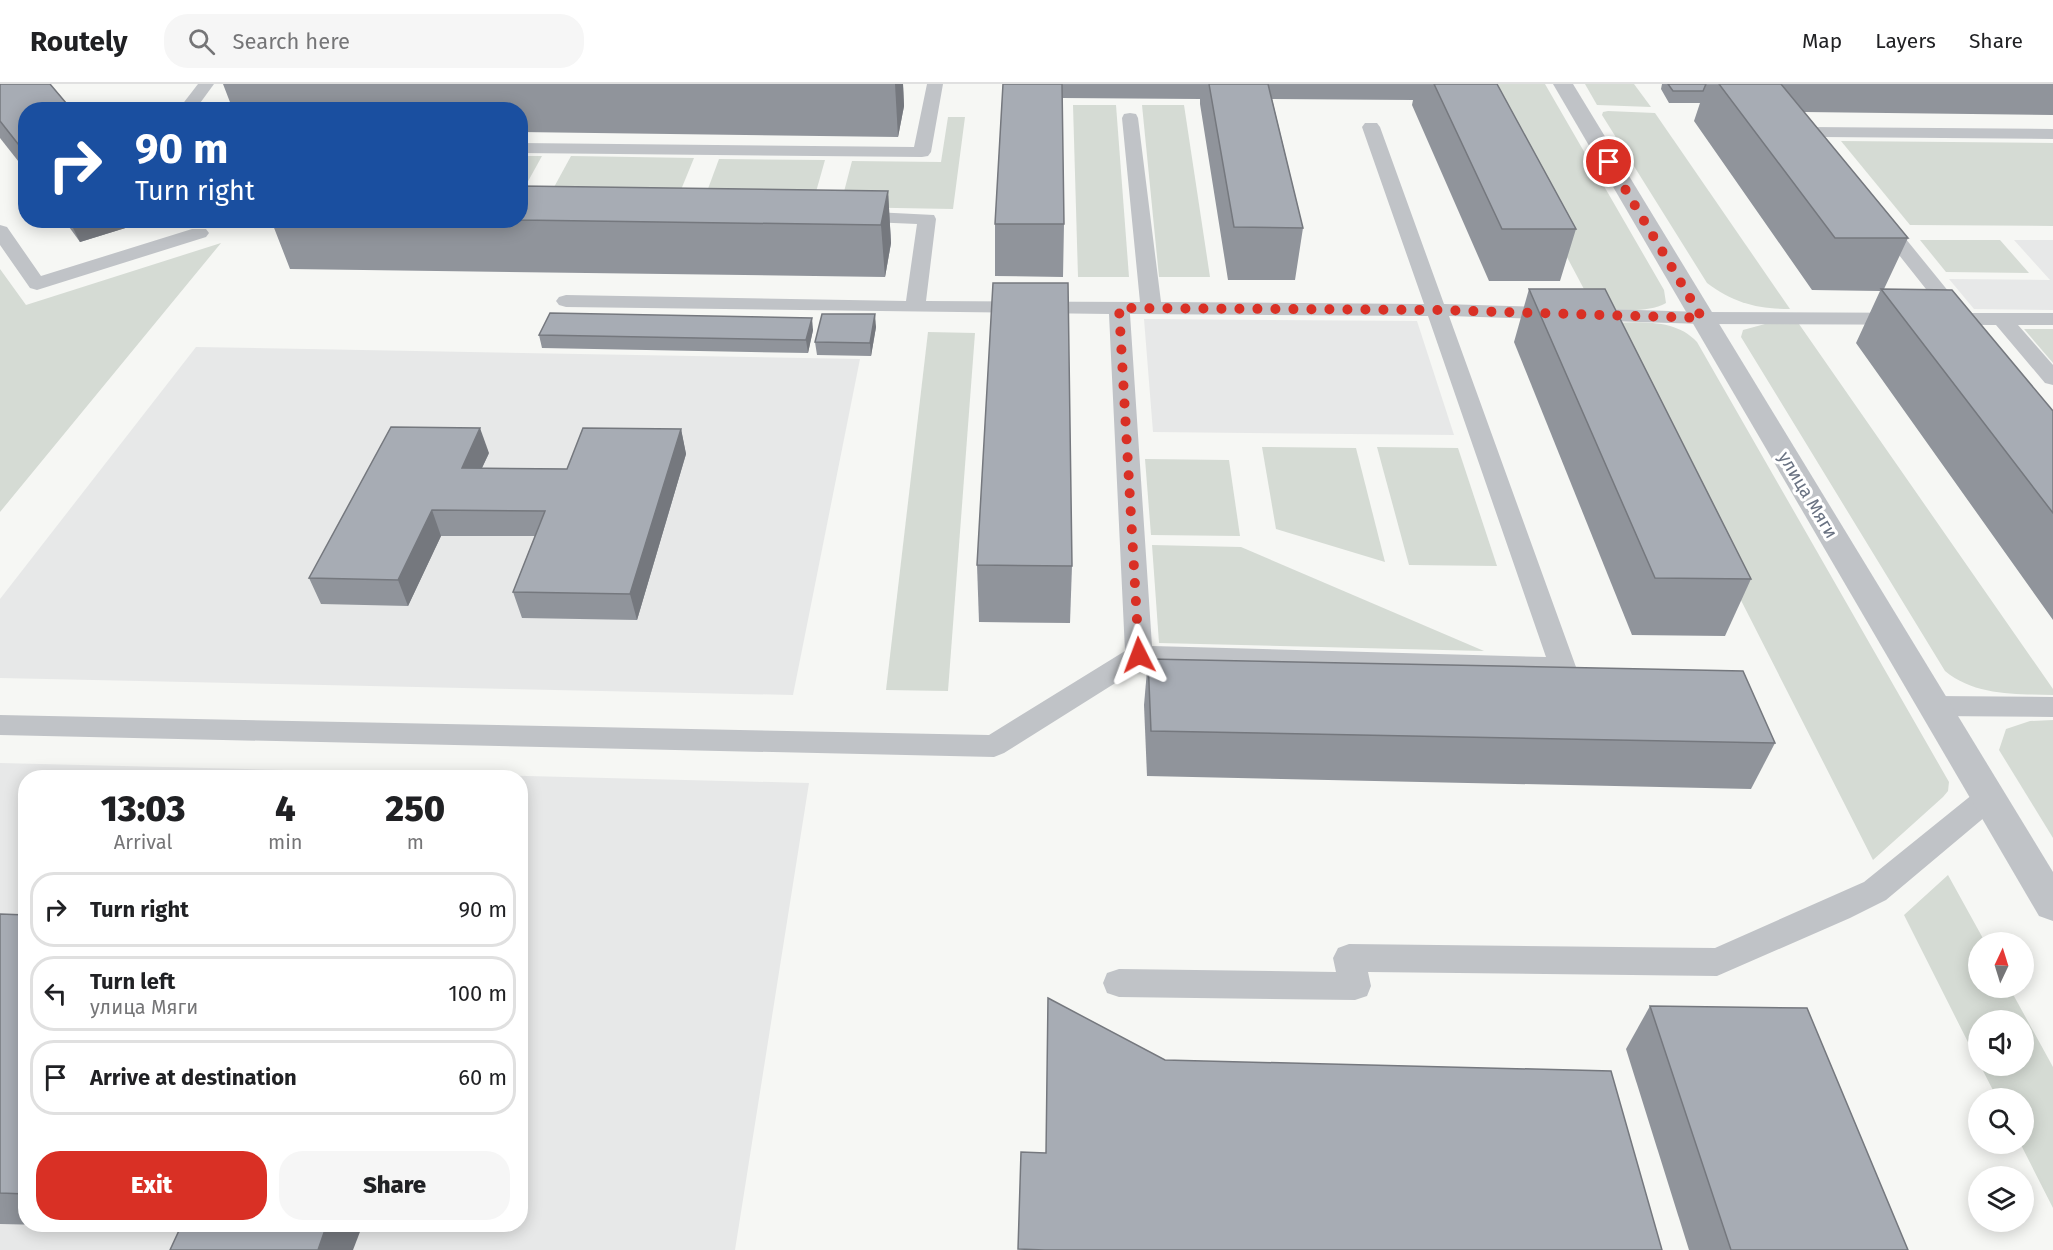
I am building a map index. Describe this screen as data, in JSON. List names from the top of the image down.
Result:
{
  "streets": {
    "street": ["улица Мяги"]
  },
  "north": "top",
  "page": {
    "header": "Routely",
    "search": "Search here",
    "nav": ["Map", "Layers", "Share"],
    "turn": ["90 m", "Turn right"],
    "eta": [
      "13:03",
      "Arrival",
      "4",
      "min",
      "250",
      "m"
    ],
    "list": [
      {
        "name": "Turn right",
        "value": "90 m"
      },
      {
        "name": "Turn left",
        "note": "улица Мяги",
        "value": "100 m"
      },
      {
        "name": "Arrive at destination",
        "value": "60 m"
      }
    ],
    "buttons": ["Exit", "Share"]
  }
}
